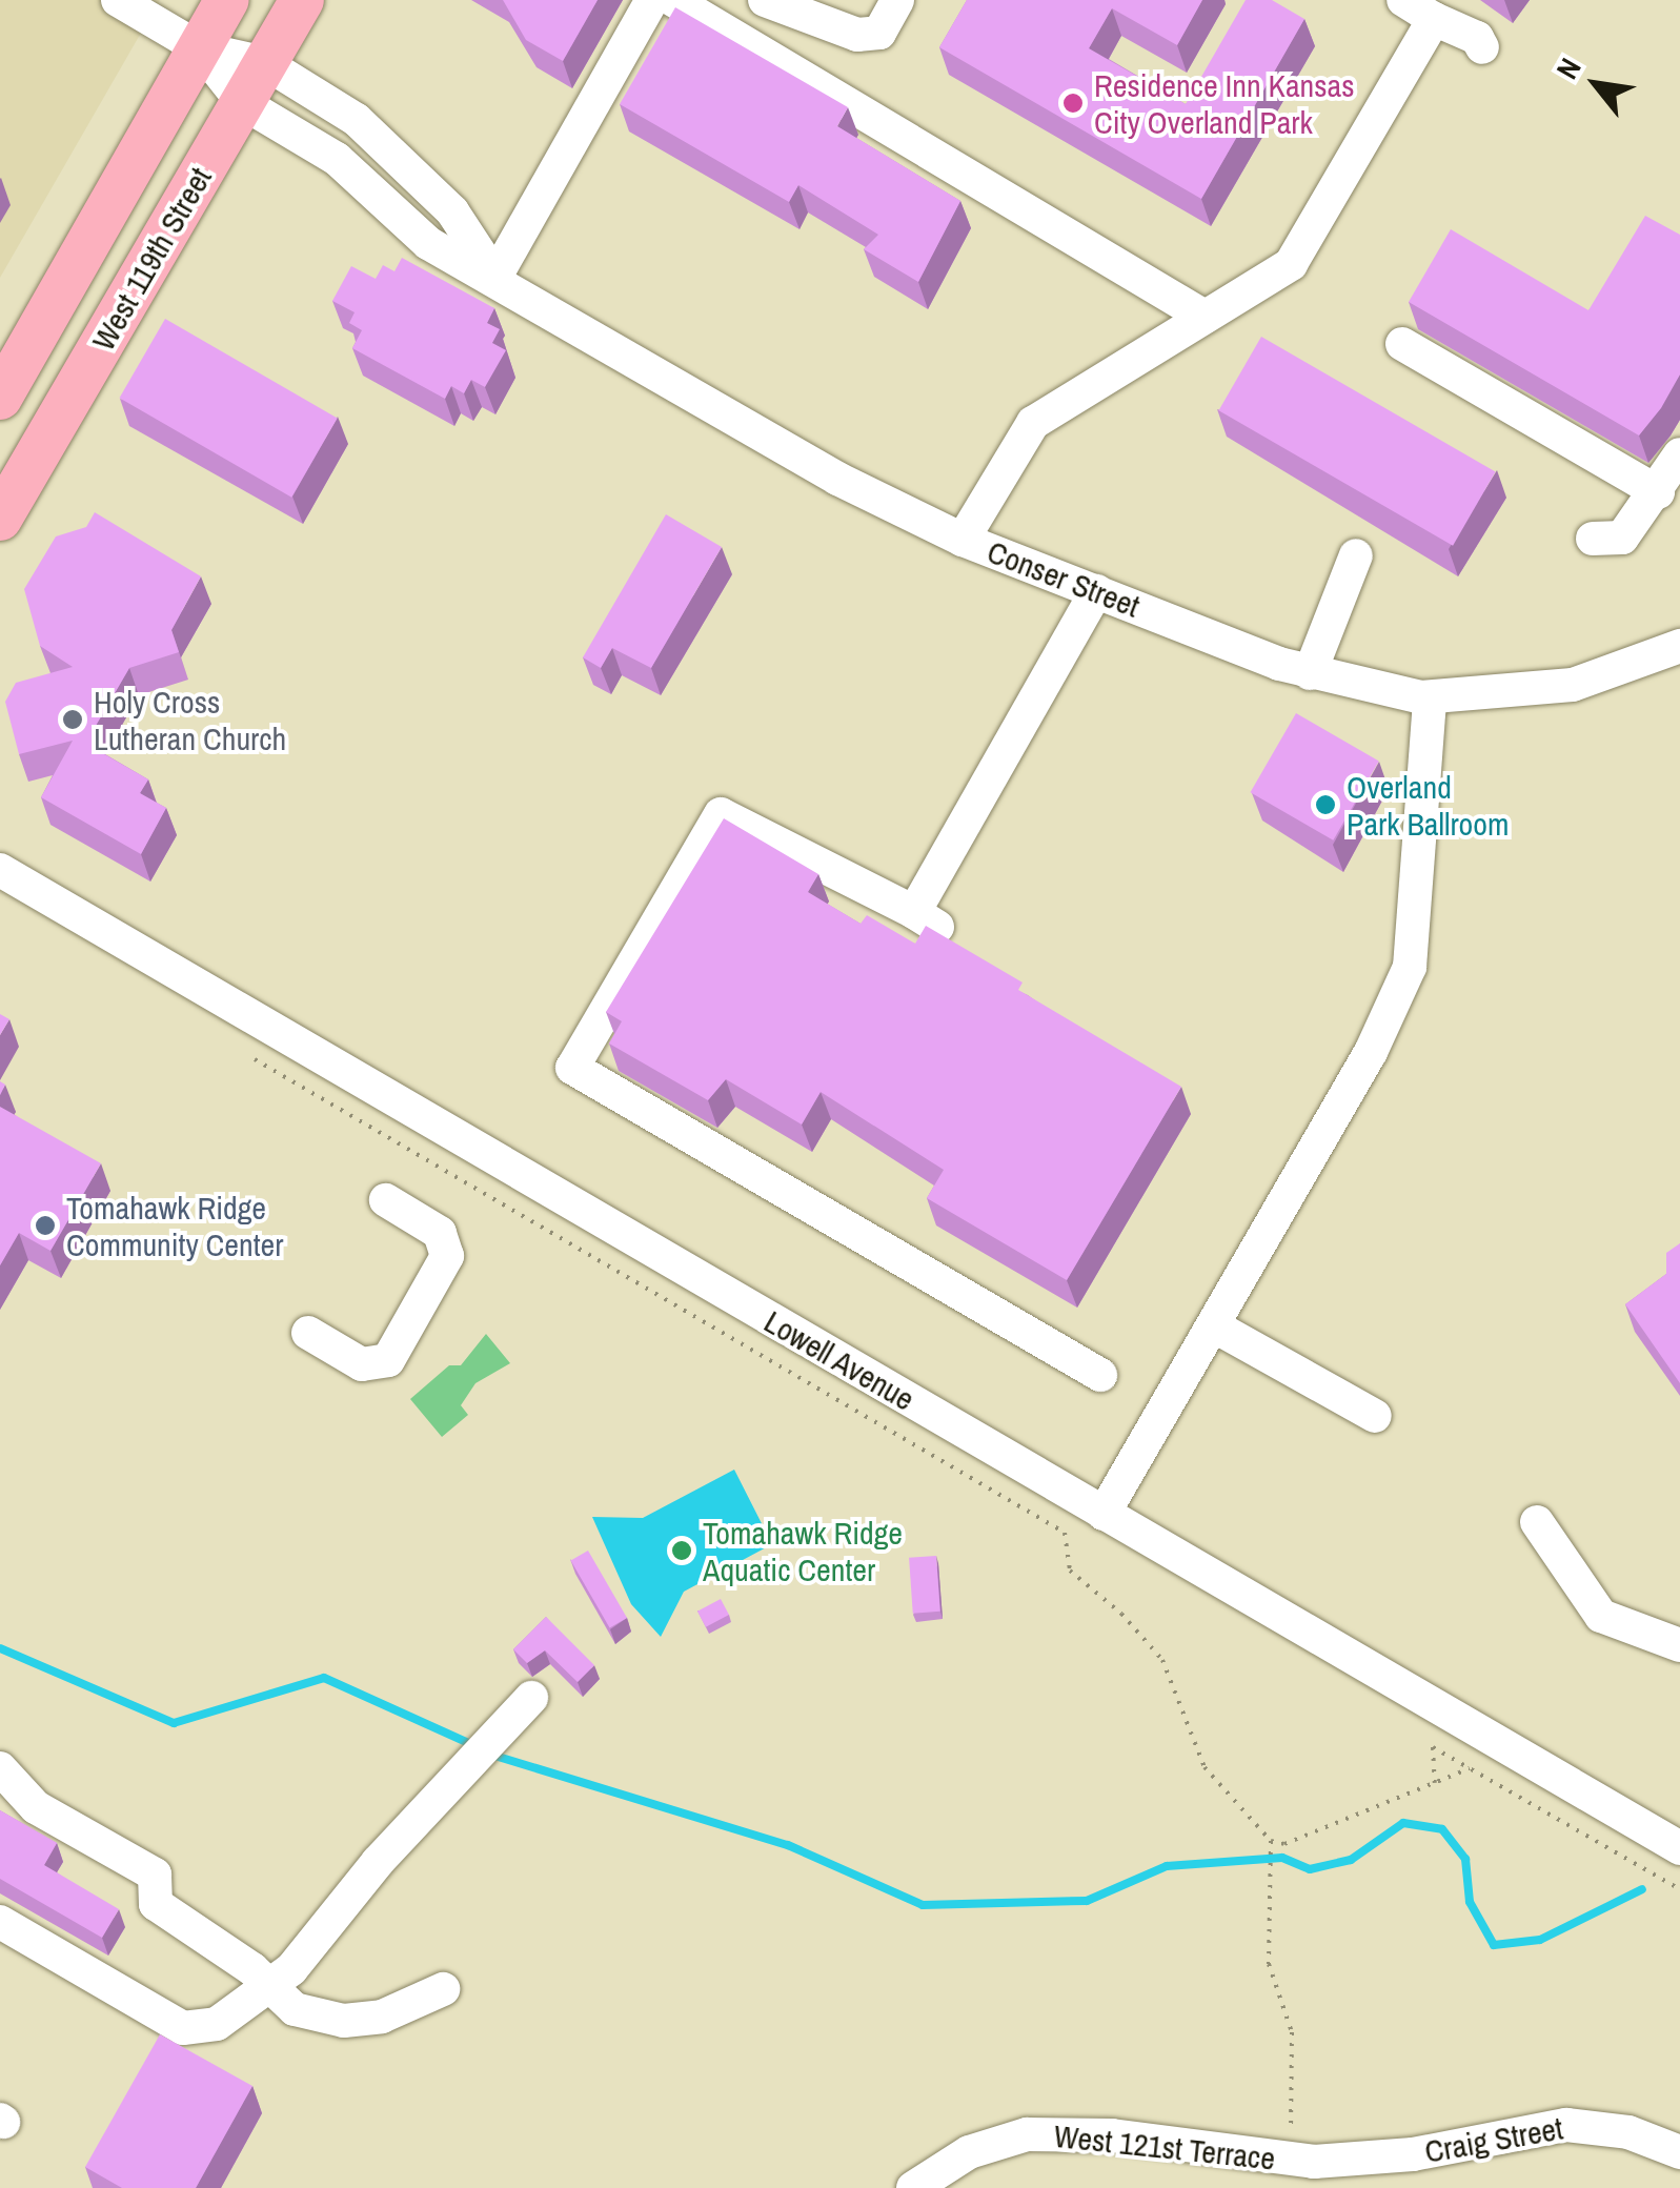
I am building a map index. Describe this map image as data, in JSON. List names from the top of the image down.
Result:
{
  "streets": {
    "main road": ["West 119th Street"],
    "street": [
      "Conser Street",
      "Lowell Avenue",
      "Craig Street",
      "West 121st Terrace"
    ]
  },
  "crossings": [
    ["West 119th Street", "Conser Street"],
    ["Craig Street", "West 121st Terrace"]
  ],
  "places": [
    "Residence Inn Kansas City Overland Park",
    "Holy Cross Lutheran Church",
    "Overland Park Ballroom",
    "Tomahawk Ridge Community Center",
    "Tomahawk Ridge Aquatic Center"
  ],
  "north": "top left"
}
